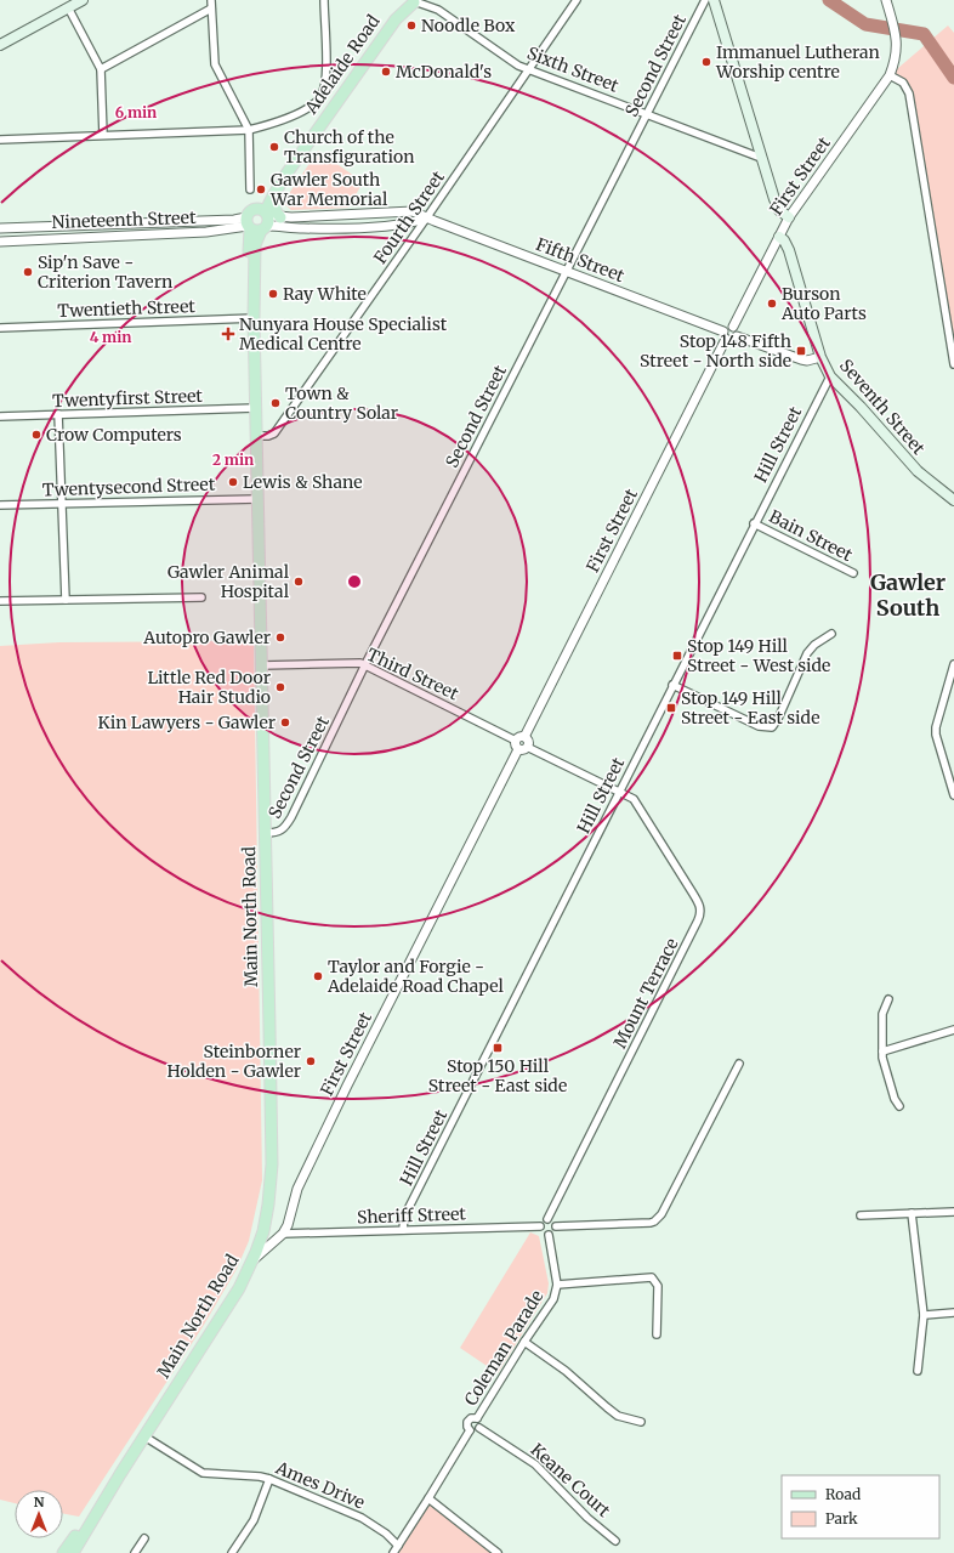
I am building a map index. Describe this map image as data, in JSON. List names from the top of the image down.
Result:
{
  "streets": {
    "main road": ["Adelaide Road", "Seventh Street", "Main North Road"],
    "street": [
      "Second Street",
      "Sixth Street",
      "First Street",
      "Fourth Street",
      "Nineteenth Street",
      "Fifth Street",
      "Twentieth Street",
      "Twentyfirst Street",
      "Hill Street",
      "Twentysecond Street",
      "Bain Street",
      "Third Street",
      "Mount Terrace",
      "Sheriff Street",
      "Coleman Parade",
      "Keane Court",
      "Ames Drive"
    ]
  },
  "crossings": [
    ["Adelaide Road", "Sixth Street"],
    ["Adelaide Road", "Nineteenth Street"],
    ["Adelaide Road", "Fifth Street"],
    ["Adelaide Road", "Twentieth Street"],
    ["Adelaide Road", "Main North Road"],
    ["Second Street", "Sixth Street"],
    ["Second Street", "Fifth Street"],
    ["Second Street", "Third Street"],
    ["Second Street", "Main North Road"],
    ["Sixth Street", "Fourth Street"],
    ["First Street", "Fifth Street"],
    ["First Street", "Seventh Street"],
    ["First Street", "Main North Road"],
    ["First Street", "Sheriff Street"],
    ["Fourth Street", "Fifth Street"],
    ["Fourth Street", "Main North Road"],
    ["Nineteenth Street", "Fifth Street"],
    ["Twentieth Street", "Main North Road"],
    ["Twentyfirst Street", "Main North Road"],
    ["Seventh Street", "Hill Street"],
    ["Hill Street", "Bain Street"],
    ["Hill Street", "Mount Terrace"],
    ["Hill Street", "Sheriff Street"],
    ["Twentysecond Street", "Main North Road"],
    ["Third Street", "Main North Road"],
    ["Main North Road", "Ames Drive"],
    ["Mount Terrace", "Sheriff Street"],
    ["Mount Terrace", "Coleman Parade"],
    ["Sheriff Street", "Coleman Parade"],
    ["Coleman Parade", "Keane Court"],
    ["Coleman Parade", "Ames Drive"]
  ],
  "districts": ["Gawler South"],
  "places": {
    "other": [
      "Noodle Box",
      "Immanuel Lutheran Worship centre",
      "McDonald's",
      "Church of the Transfiguration",
      "Gawler South War Memorial",
      "Sip'n Save - Criterion Tavern",
      "Ray White",
      "Burson Auto Parts",
      "Town & Country Solar",
      "Crow Computers",
      "Lewis & Shane",
      "Gawler Animal Hospital",
      "Autopro Gawler",
      "Little Red Door Hair Studio",
      "Kin Lawyers - Gawler",
      "Taylor and Forgie - Adelaide Road Chapel",
      "Steinborner Holden - Gawler"
    ],
    "health": ["Nunyara House Specialist Medical Centre"],
    "transit": [
      "Stop 148 Fifth Street - North side",
      "Stop 149 Hill Street - West side",
      "Stop 149 Hill Street - East side",
      "Stop 150 Hill Street - East side"
    ]
  },
  "legend": ["Road", "Park"],
  "north": "top",
  "rings": ["6 min", "4 min", "2 min"]
}
